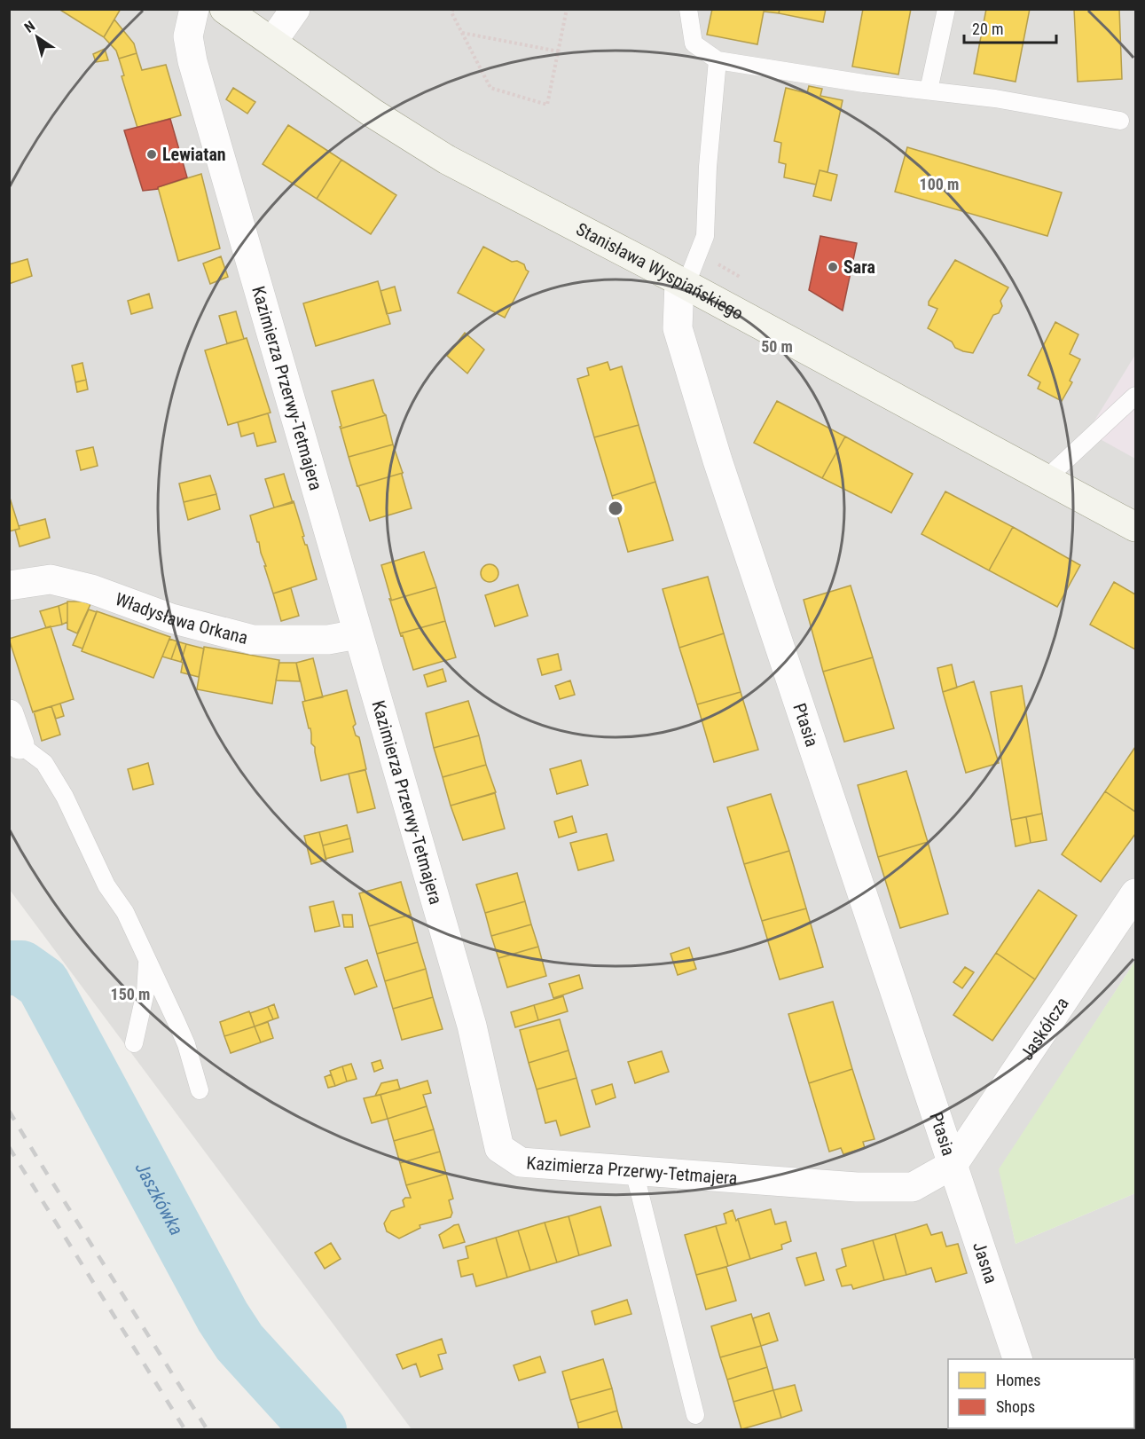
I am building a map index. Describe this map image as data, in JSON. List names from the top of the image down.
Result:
{
  "streets": {
    "main road": ["Stanisława Wyspiańskiego"],
    "street": [
      "Kazimierza Przerwy-Tetmajera",
      "Władysława Orkana",
      "Ptasia",
      "Jaskółcza",
      "Jasna"
    ]
  },
  "crossings": [
    ["Stanisława Wyspiańskiego", "Ptasia"],
    ["Kazimierza Przerwy-Tetmajera", "Władysława Orkana"],
    ["Kazimierza Przerwy-Tetmajera", "Ptasia"],
    ["Kazimierza Przerwy-Tetmajera", "Jaskółcza"],
    ["Kazimierza Przerwy-Tetmajera", "Jasna"],
    ["Ptasia", "Jaskółcza"],
    ["Ptasia", "Jasna"],
    ["Jaskółcza", "Jasna"]
  ],
  "water": ["Jaszkówka"],
  "places": ["Lewiatan", "Sara"],
  "legend": ["Homes", "Shops"],
  "scale_bar": "20 m",
  "north": "top left",
  "rings": ["100 m", "50 m", "150 m"]
}
